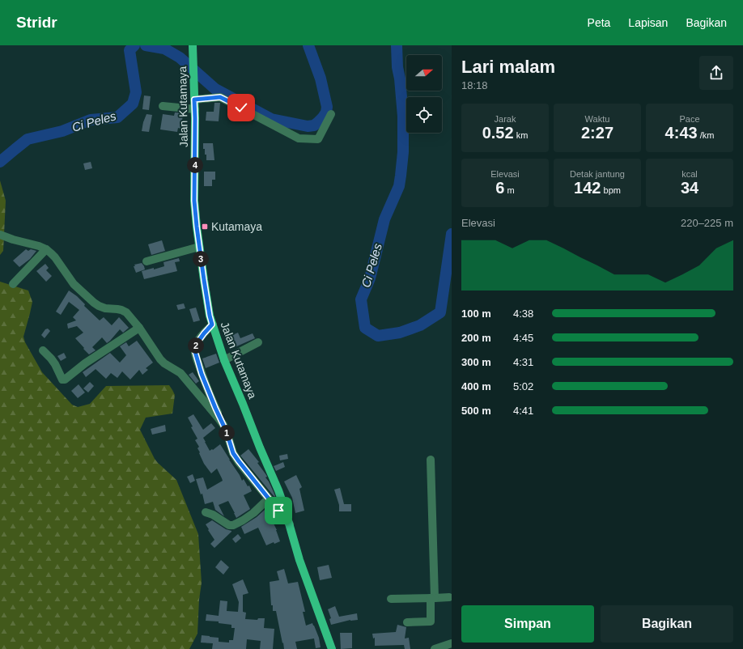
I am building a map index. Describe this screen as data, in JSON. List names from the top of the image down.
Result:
{
  "streets": {
    "main road": ["Jalan Kutamaya"]
  },
  "water": ["Ci Peles"],
  "places": {
    "transit": ["Kutamaya"]
  },
  "north": "right",
  "page": {
    "header": "Stridr",
    "nav": ["Peta", "Lapisan", "Bagikan"],
    "heading": ["Lari malam", "18:18"],
    "stats": [
      ["Jarak", "0.52 km"],
      ["Waktu", "2:27"],
      ["Pace", "4:43 /km"],
      ["Elevasi", "6 m"],
      ["Detak jantung", "142 bpm"],
      ["kcal", "34"]
    ],
    "pins": [
      "4",
      "3",
      "2",
      "1"
    ],
    "chart": ["Elevasi", "220–225 m"],
    "list": [
      {
        "name": "100 m",
        "note": "4:38"
      },
      {
        "name": "200 m",
        "note": "4:45"
      },
      {
        "name": "300 m",
        "note": "4:31"
      },
      {
        "name": "400 m",
        "note": "5:02"
      },
      {
        "name": "500 m",
        "note": "4:41"
      }
    ],
    "buttons": ["Simpan", "Bagikan"]
  }
}
